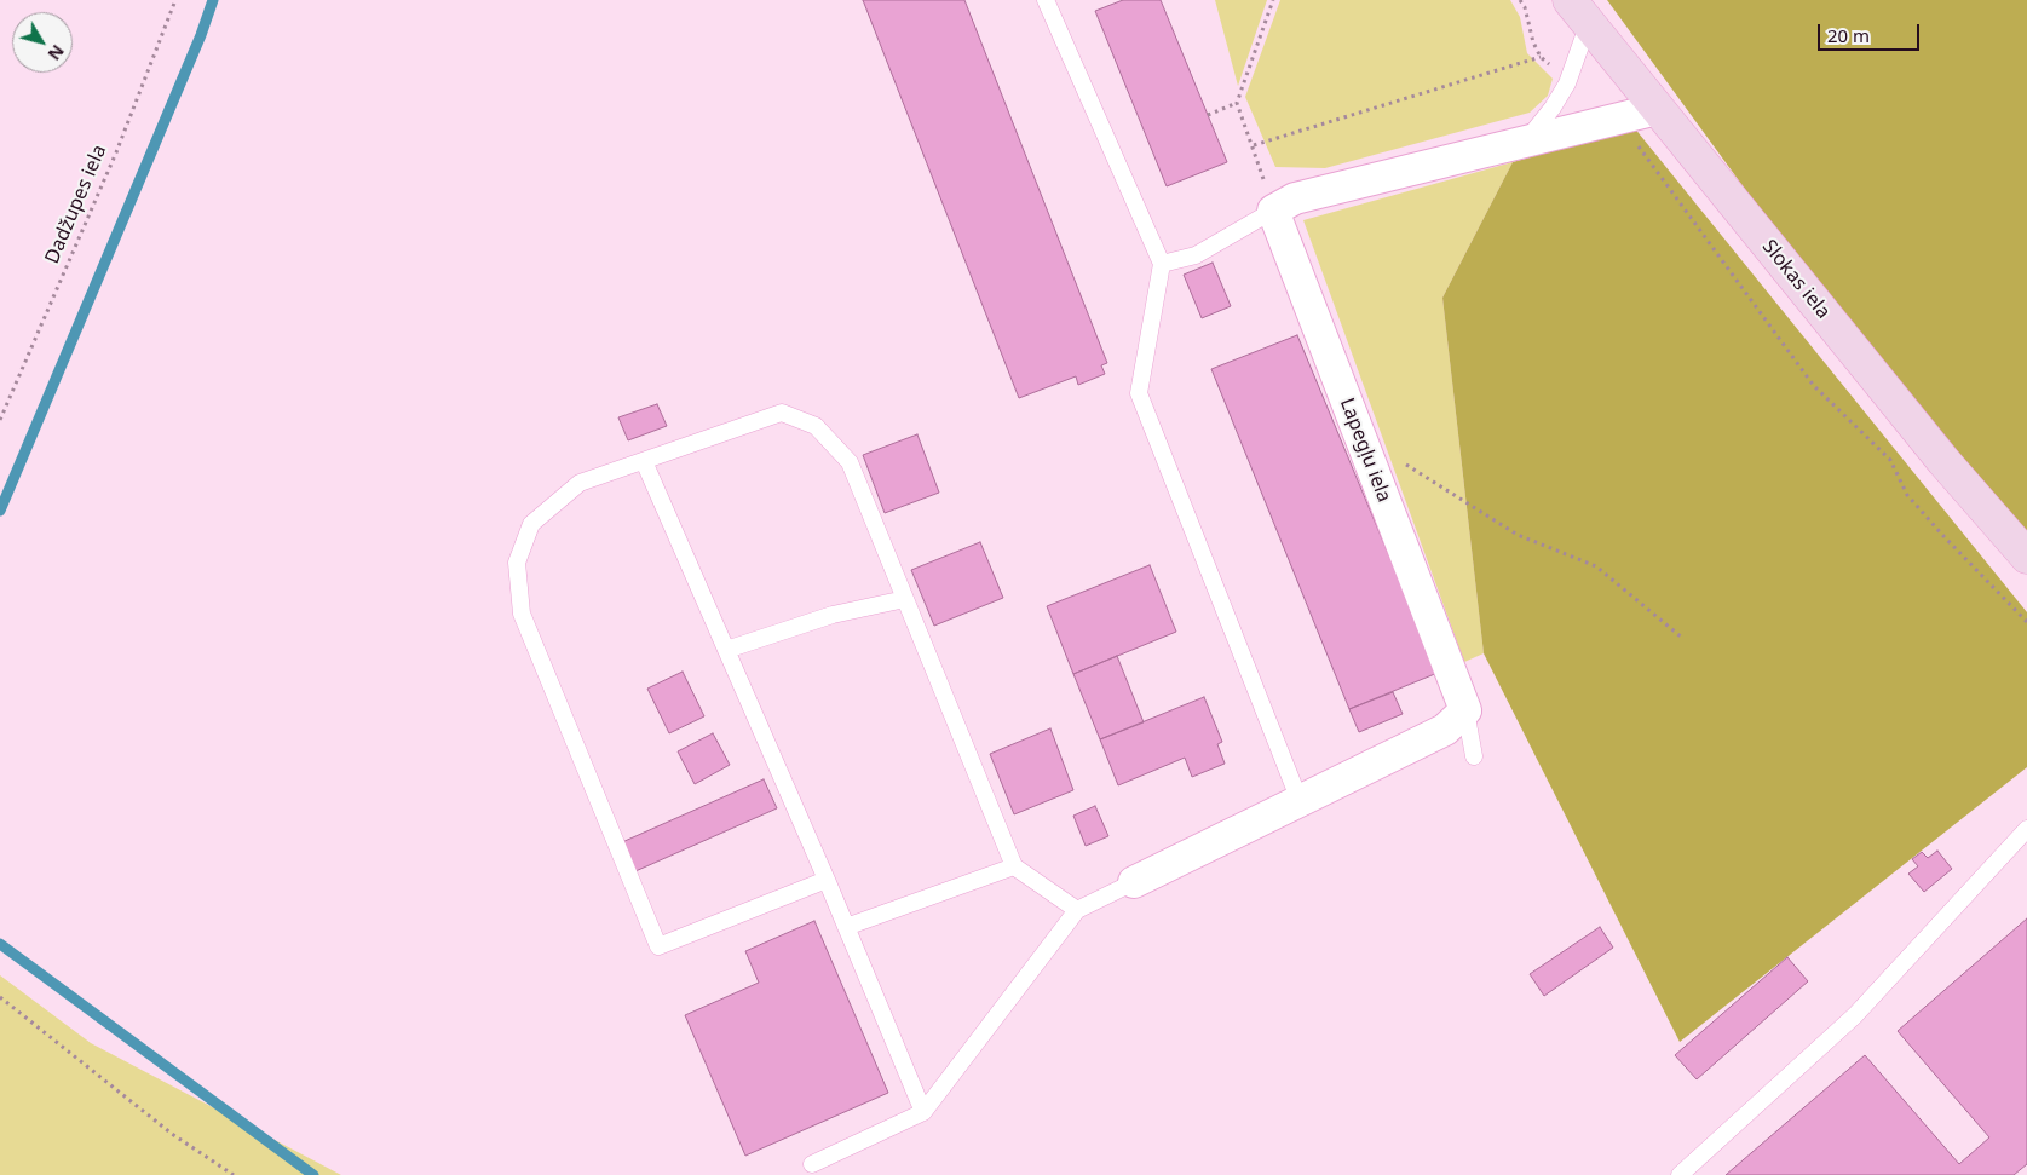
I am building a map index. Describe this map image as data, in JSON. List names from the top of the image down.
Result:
{
  "streets": {
    "main road": ["Slokas iela"],
    "street": ["Lapegļu iela"],
    "path": ["Dadžupes iela"]
  },
  "scale_bar": "20 m",
  "north": "bottom right"
}
